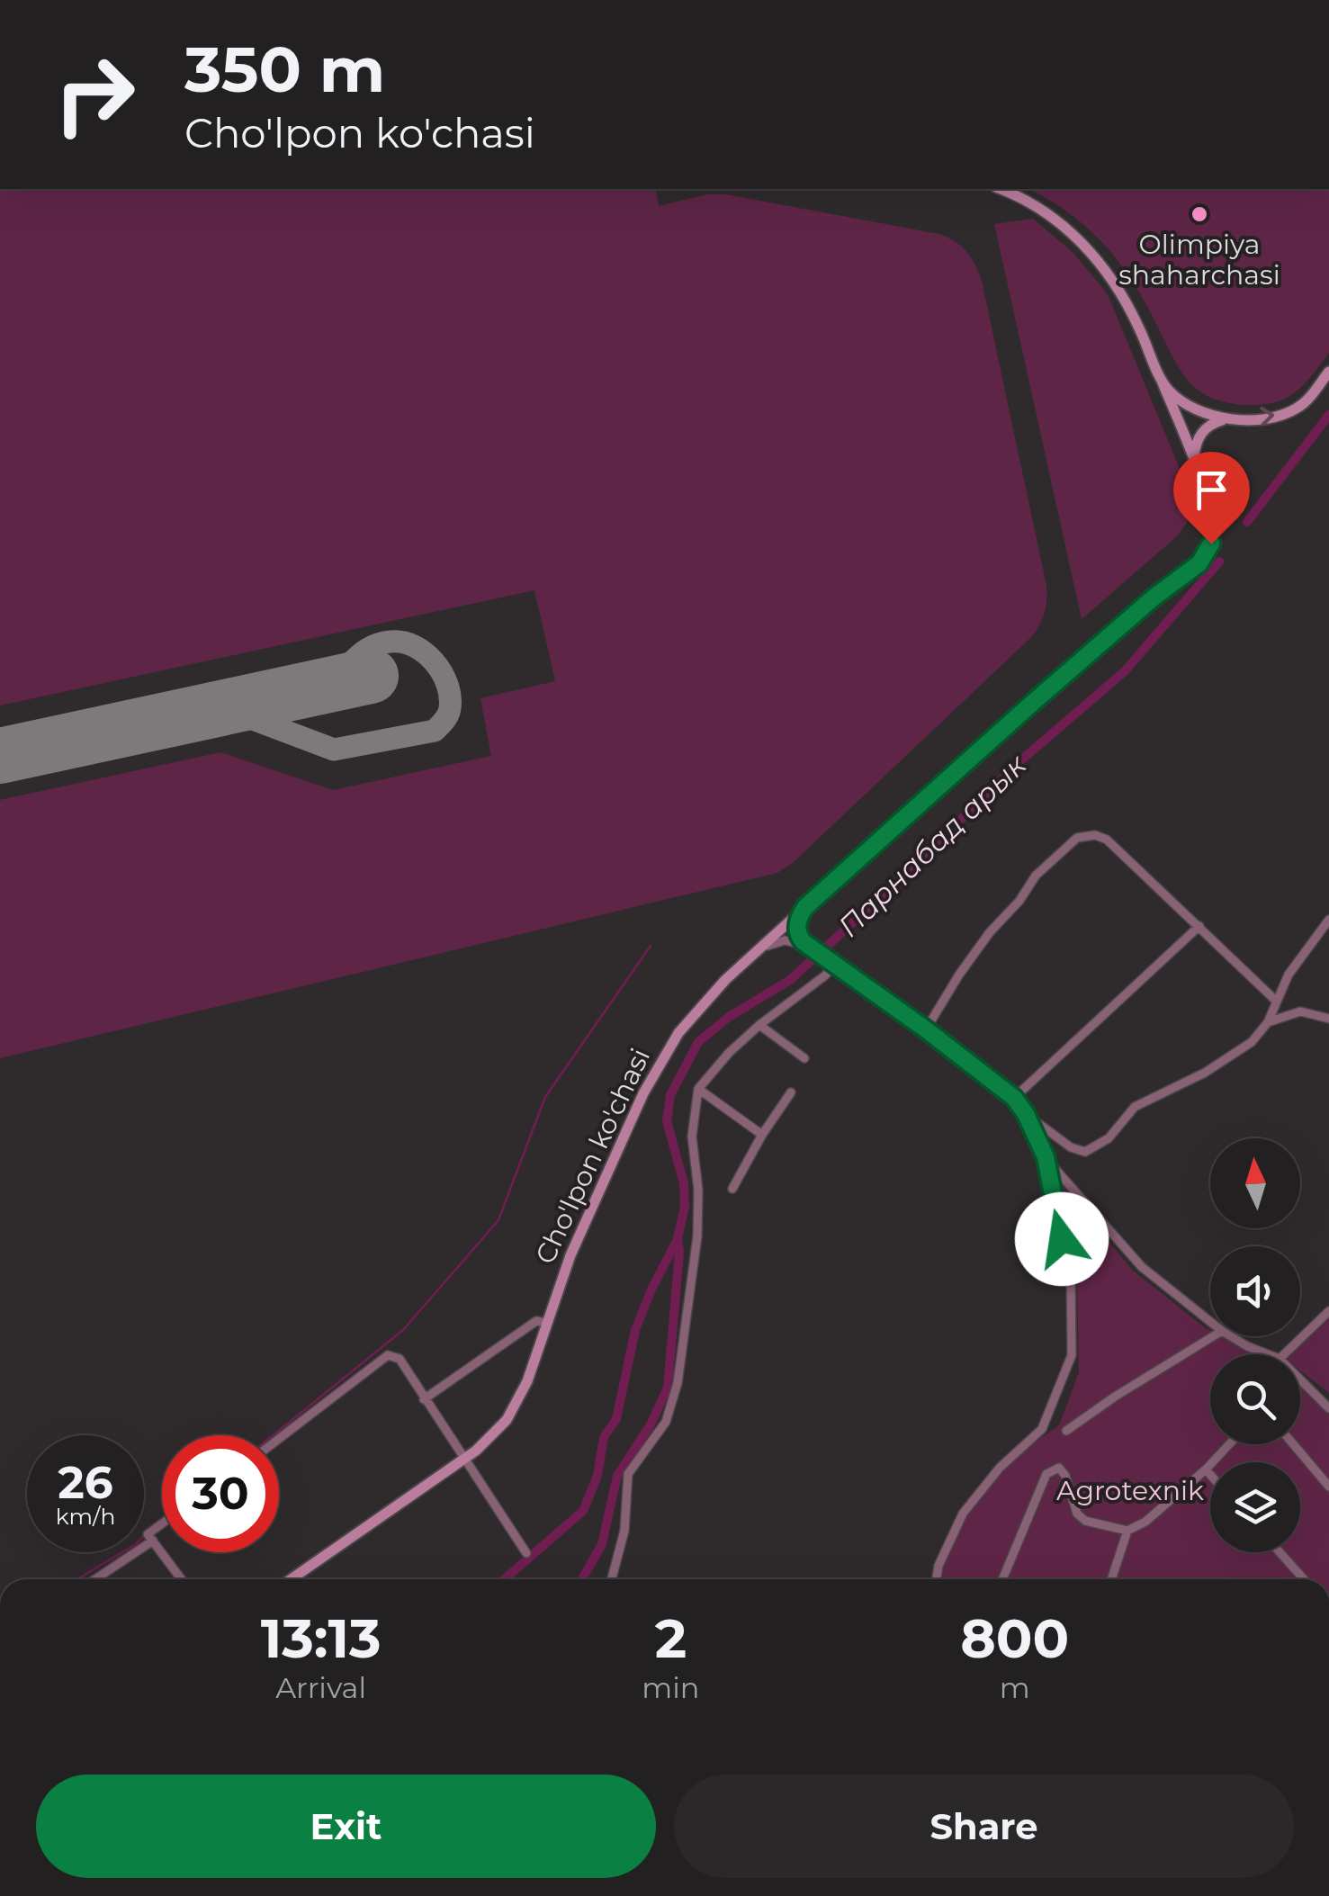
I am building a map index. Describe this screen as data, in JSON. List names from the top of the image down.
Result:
{
  "streets": {
    "main road": ["Cho'lpon ko'chasi"]
  },
  "water": ["Парнабад арык"],
  "parks": ["Agrotexnik"],
  "places": ["Olimpiya shaharchasi"],
  "north": "top",
  "page": {
    "turn": ["350 m", "Cho'lpon ko'chasi"],
    "speed": "26 km/h",
    "limit": "30",
    "eta": [
      "13:13",
      "Arrival",
      "2",
      "min",
      "800",
      "m"
    ],
    "buttons": ["Exit", "Share"]
  }
}
